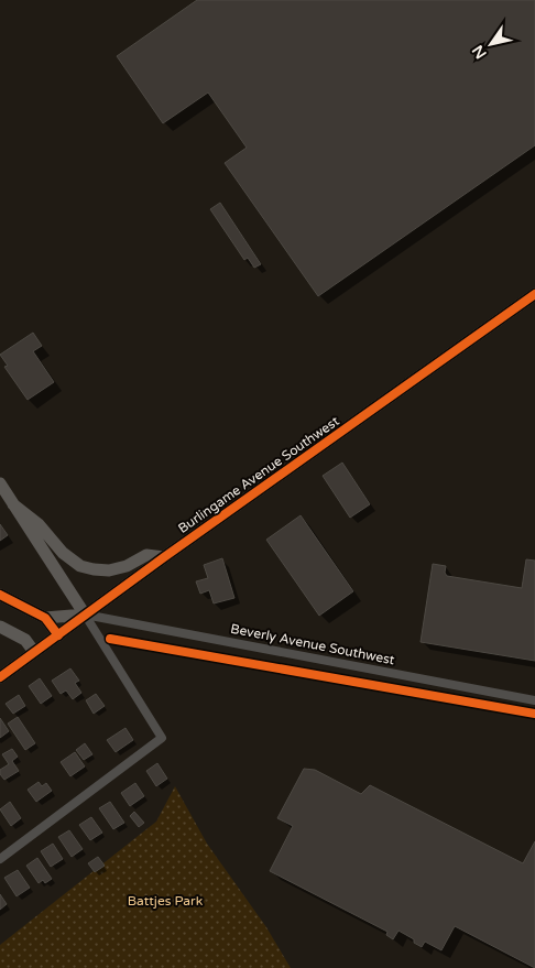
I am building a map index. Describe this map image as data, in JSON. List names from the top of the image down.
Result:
{
  "streets": {
    "street": ["Burlingame Avenue Southwest", "Beverly Avenue Southwest"]
  },
  "crossings": [
    ["Burlingame Avenue Southwest", "Beverly Avenue Southwest"]
  ],
  "parks": ["Battjes Park"],
  "north": "bottom left"
}
